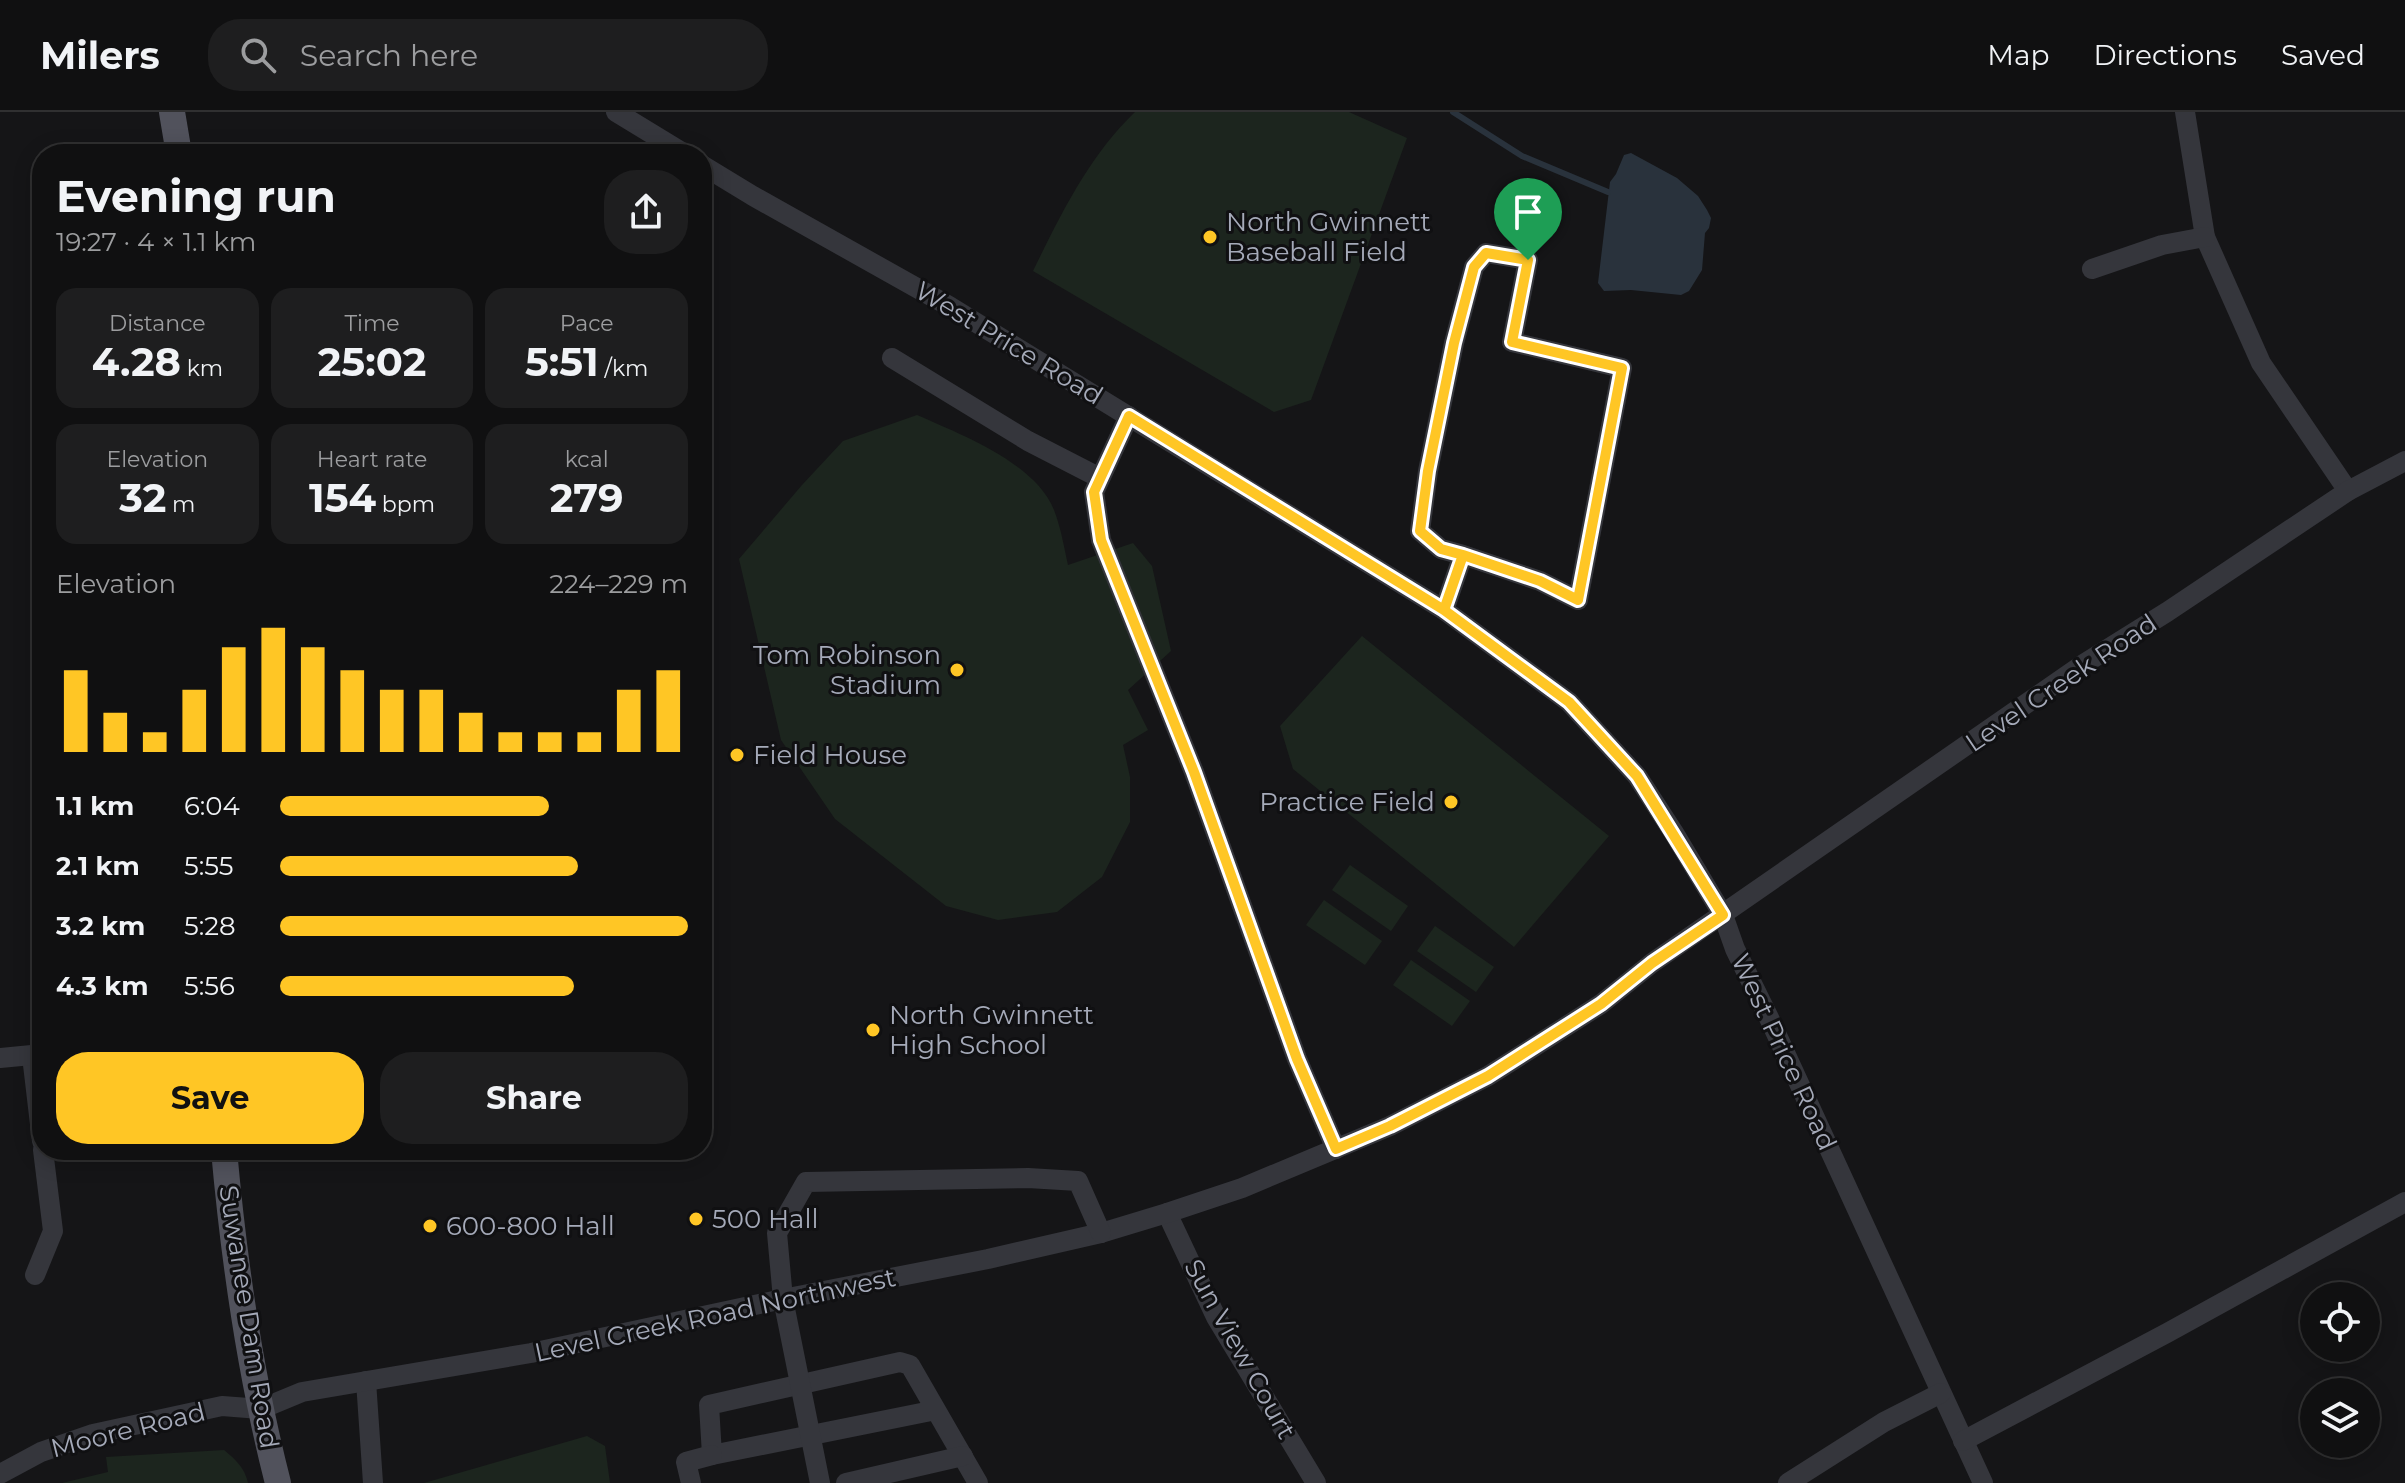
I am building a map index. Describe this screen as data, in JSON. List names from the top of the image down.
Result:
{
  "streets": {
    "main road": ["Suwanee Dam Road"],
    "street": [
      "West Price Road",
      "Level Creek Road",
      "Level Creek Road Northwest",
      "Sun View Court",
      "Moore Road"
    ]
  },
  "crossings": [
    ["West Price Road", "Level Creek Road"],
    ["Level Creek Road", "Level Creek Road Northwest"],
    ["Level Creek Road Northwest", "Suwanee Dam Road"],
    ["Level Creek Road Northwest", "Sun View Court"],
    ["Level Creek Road Northwest", "Moore Road"],
    ["Suwanee Dam Road", "Moore Road"]
  ],
  "places": [
    "North Gwinnett Baseball Field",
    "Tom Robinson Stadium",
    "Field House",
    "Practice Field",
    "North Gwinnett High School",
    "500 Hall",
    "600-800 Hall"
  ],
  "page": {
    "header": "Milers",
    "search": "Search here",
    "nav": ["Map", "Directions", "Saved"],
    "heading": ["Evening run", "19:27 · 4 × 1.1 km"],
    "stats": [
      ["Distance", "4.28 km"],
      ["Time", "25:02"],
      ["Pace", "5:51 /km"],
      ["Elevation", "32 m"],
      ["Heart rate", "154 bpm"],
      ["kcal", "279"]
    ],
    "chart": ["Elevation", "224–229 m"],
    "list": [
      {
        "name": "1.1 km",
        "note": "6:04"
      },
      {
        "name": "2.1 km",
        "note": "5:55"
      },
      {
        "name": "3.2 km",
        "note": "5:28"
      },
      {
        "name": "4.3 km",
        "note": "5:56"
      }
    ],
    "buttons": ["Save", "Share"]
  }
}
